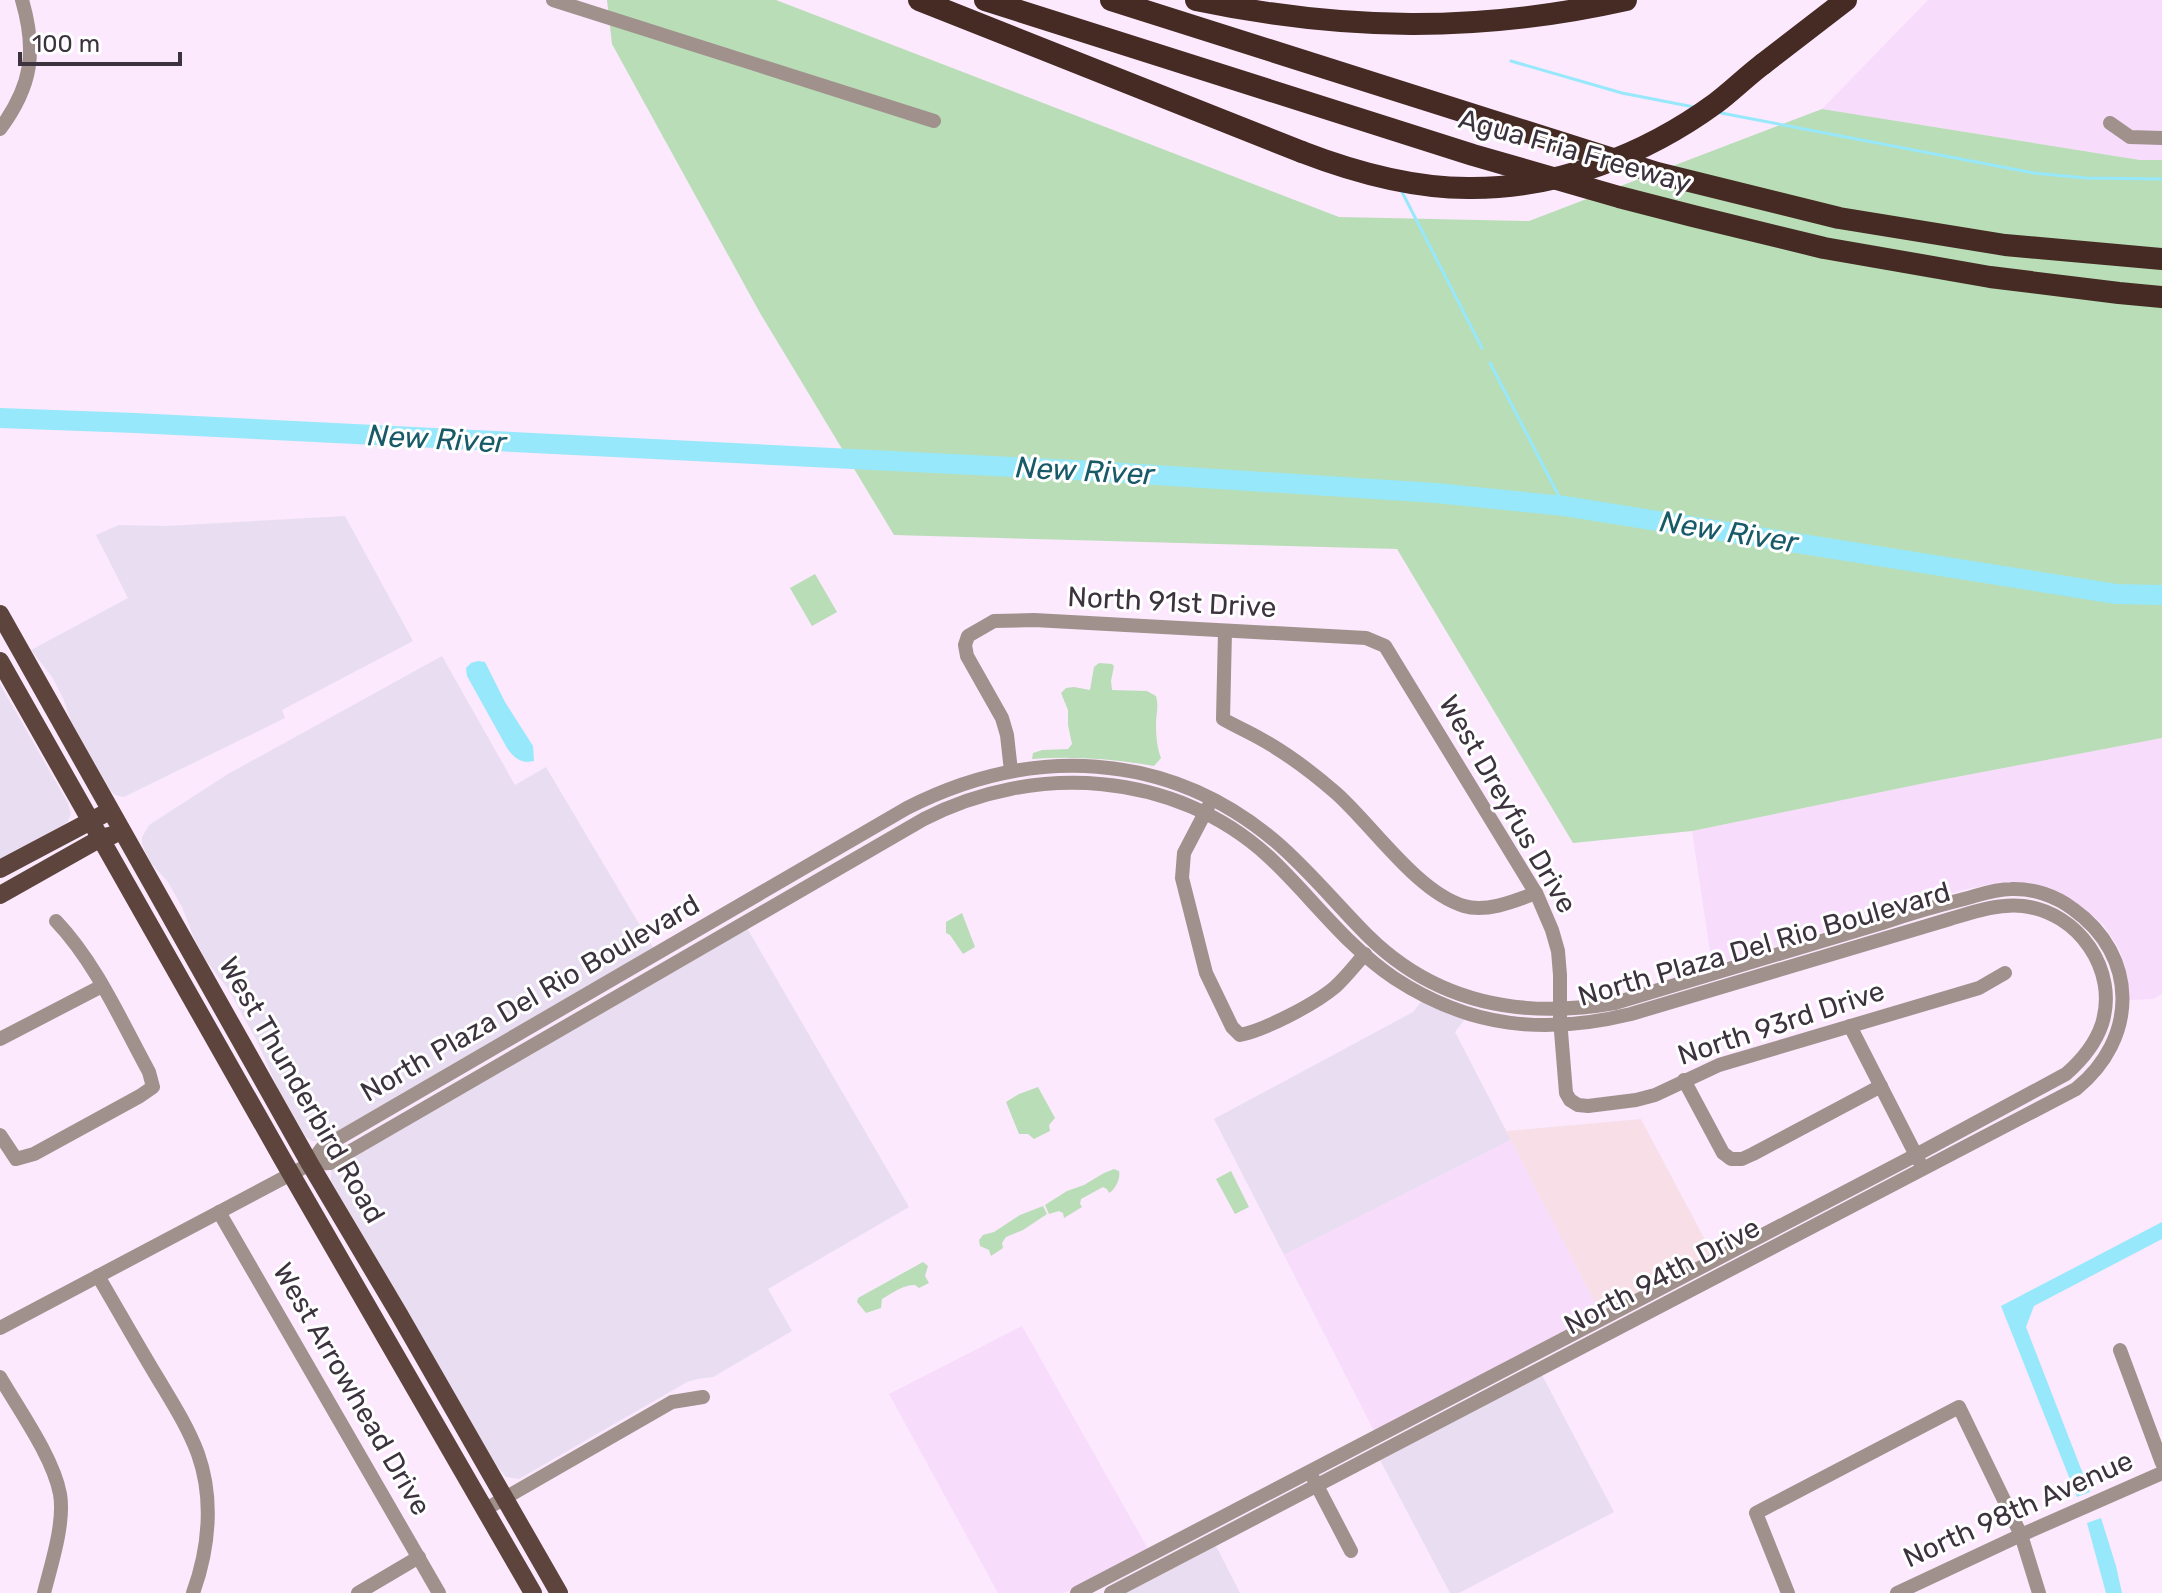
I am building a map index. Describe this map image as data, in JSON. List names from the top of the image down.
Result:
{
  "streets": {
    "highway": ["Agua Fria Freeway"],
    "main road": ["West Thunderbird Road"],
    "street": [
      "North 91st Drive",
      "West Dreyfus Drive",
      "North Plaza Del Rio Boulevard",
      "North 93rd Drive",
      "North 94th Drive",
      "West Arrowhead Drive",
      "North 98th Avenue"
    ]
  },
  "crossings": [
    ["North 91st Drive", "West Dreyfus Drive"],
    ["North 91st Drive", "North Plaza Del Rio Boulevard"],
    ["West Dreyfus Drive", "North Plaza Del Rio Boulevard"],
    ["West Dreyfus Drive", "North 93rd Drive"],
    ["North Plaza Del Rio Boulevard", "West Thunderbird Road"],
    ["North Plaza Del Rio Boulevard", "North 94th Drive"]
  ],
  "water": ["New River"],
  "scale_bar": "100 m"
}
